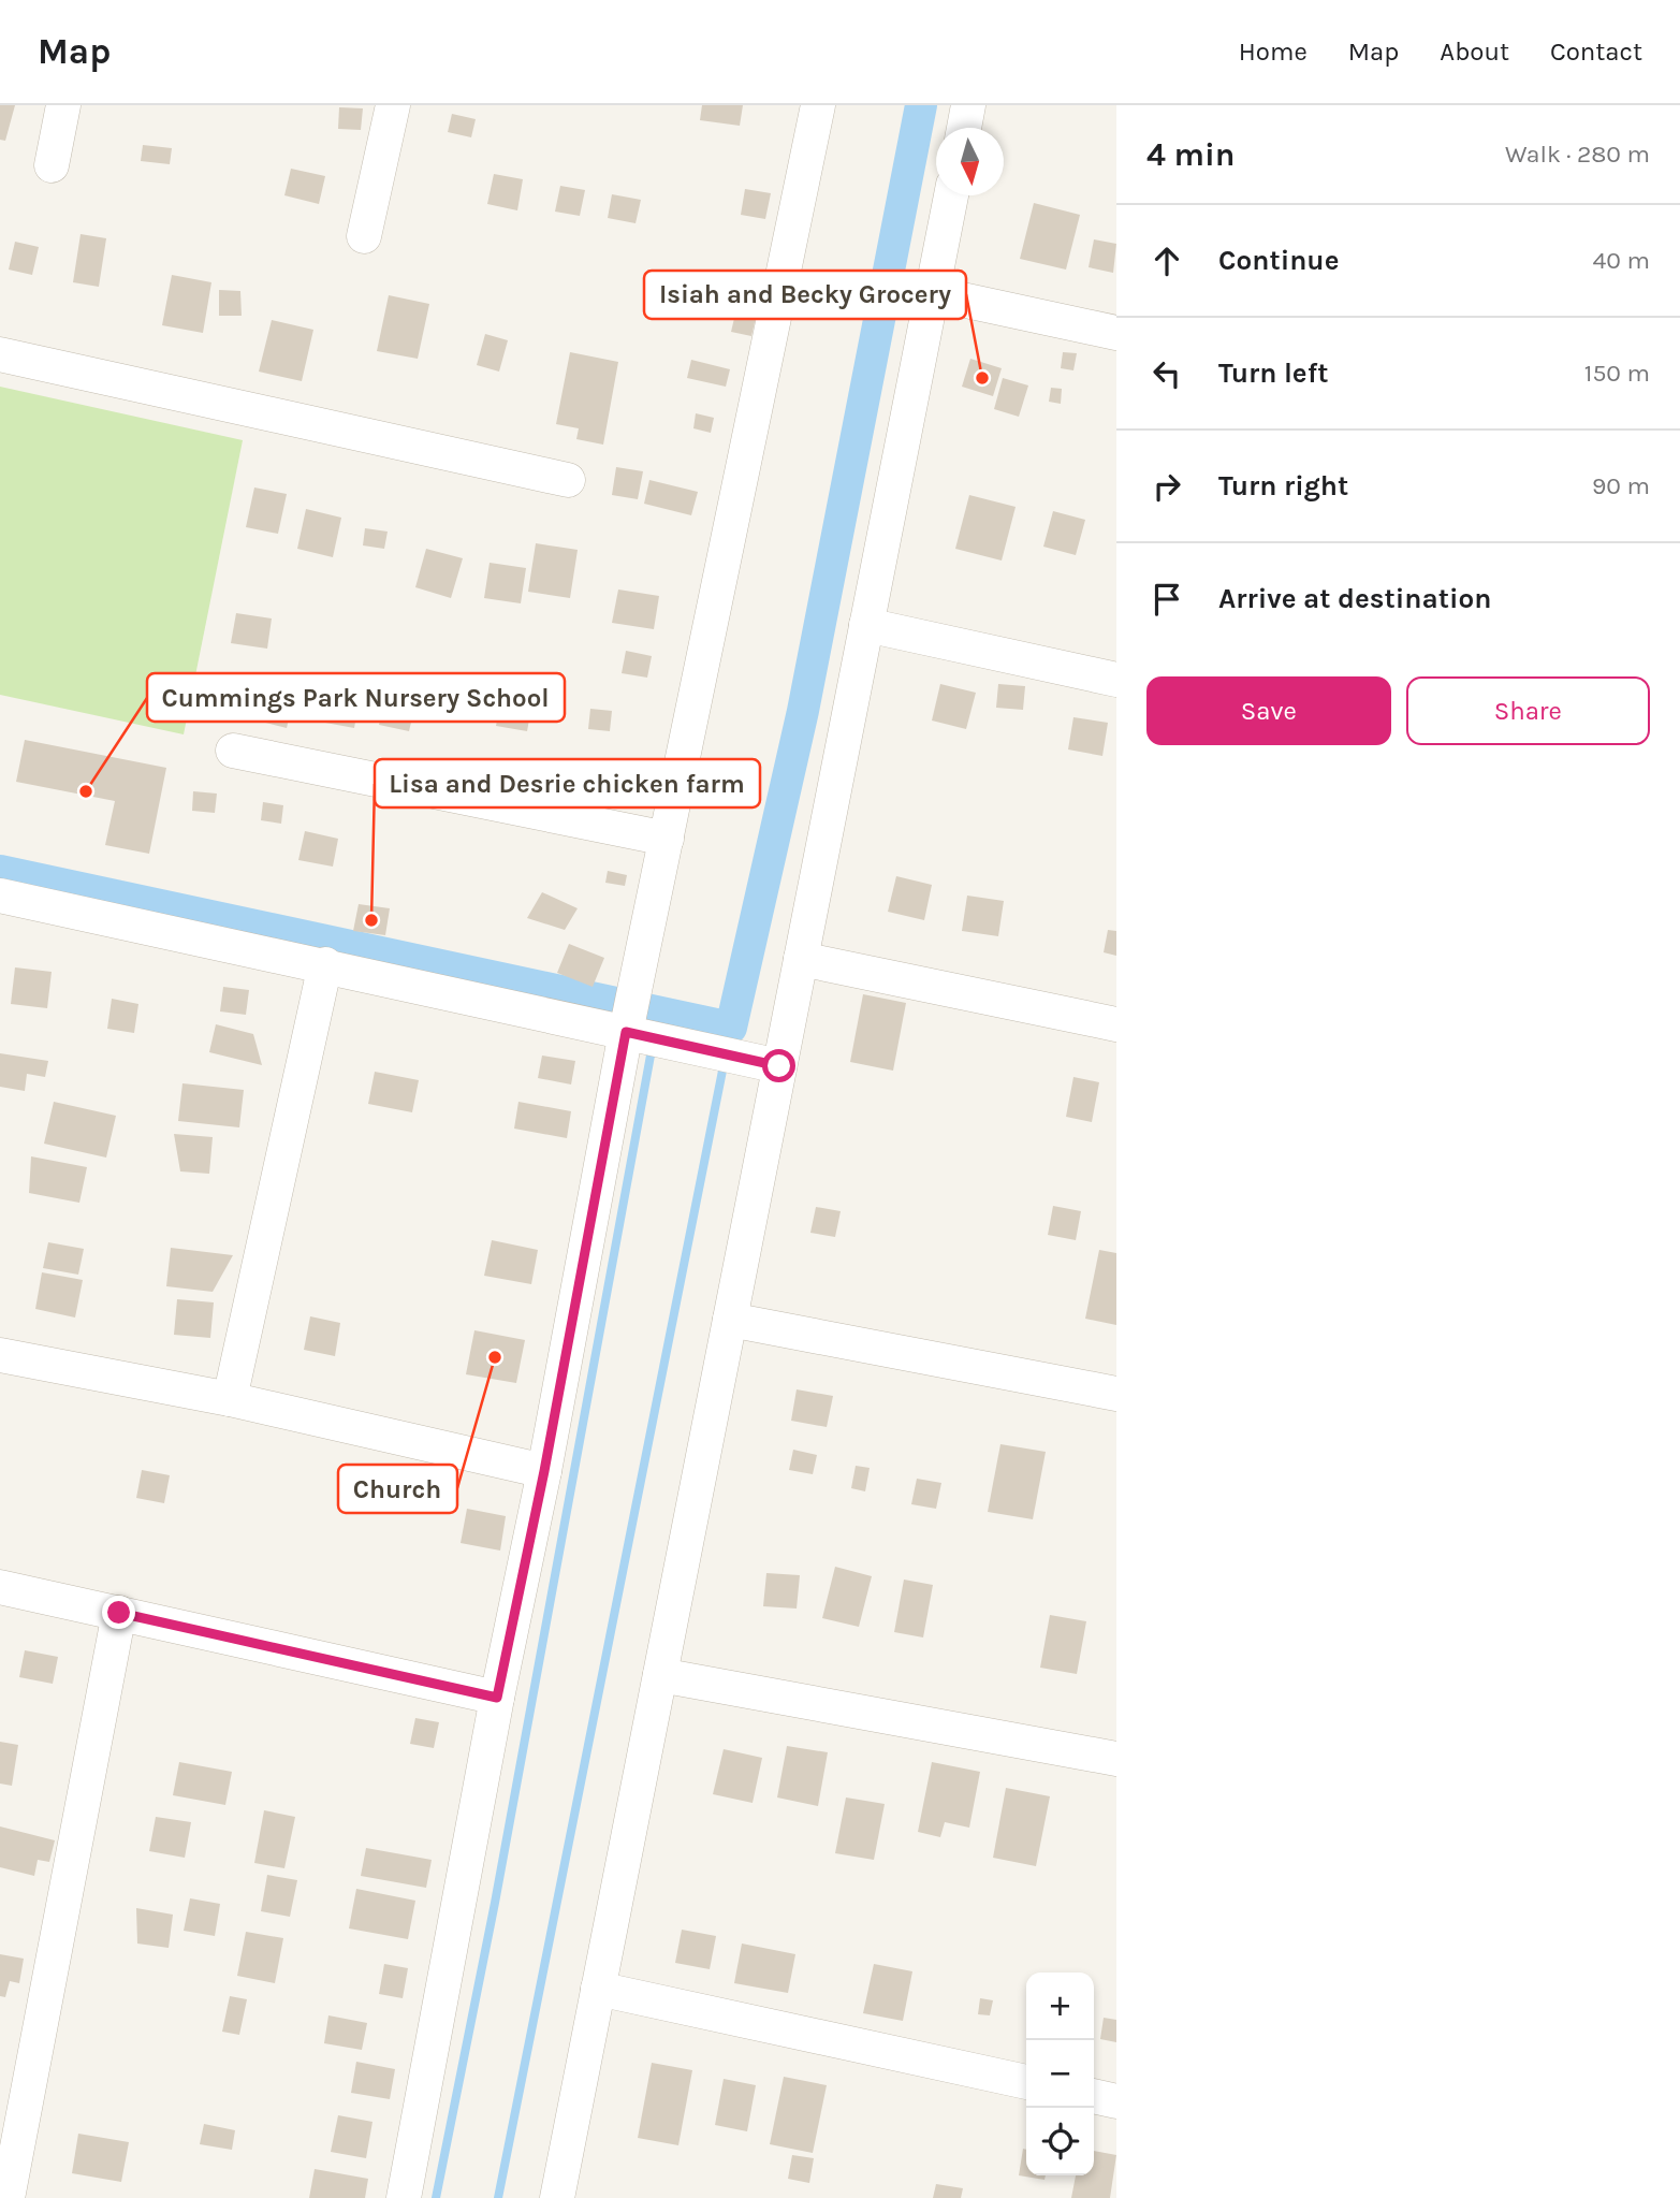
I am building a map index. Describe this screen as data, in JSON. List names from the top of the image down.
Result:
{
  "places": [
    "Isiah and Becky Grocery",
    "Cummings Park Nursery School",
    "Lisa and Desrie chicken farm",
    "Church"
  ],
  "north": "bottom",
  "page": {
    "header": "Map",
    "nav": [
      "Home",
      "Map",
      "About",
      "Contact"
    ],
    "heading": ["4 min", "Walk · 280 m"],
    "list": [
      ["Continue", "40 m"],
      ["Turn left", "150 m"],
      ["Turn right", "90 m"],
      "Arrive at destination"
    ],
    "buttons": ["Save", "Share"],
    "map_buttons": ["+", "−"]
  }
}
